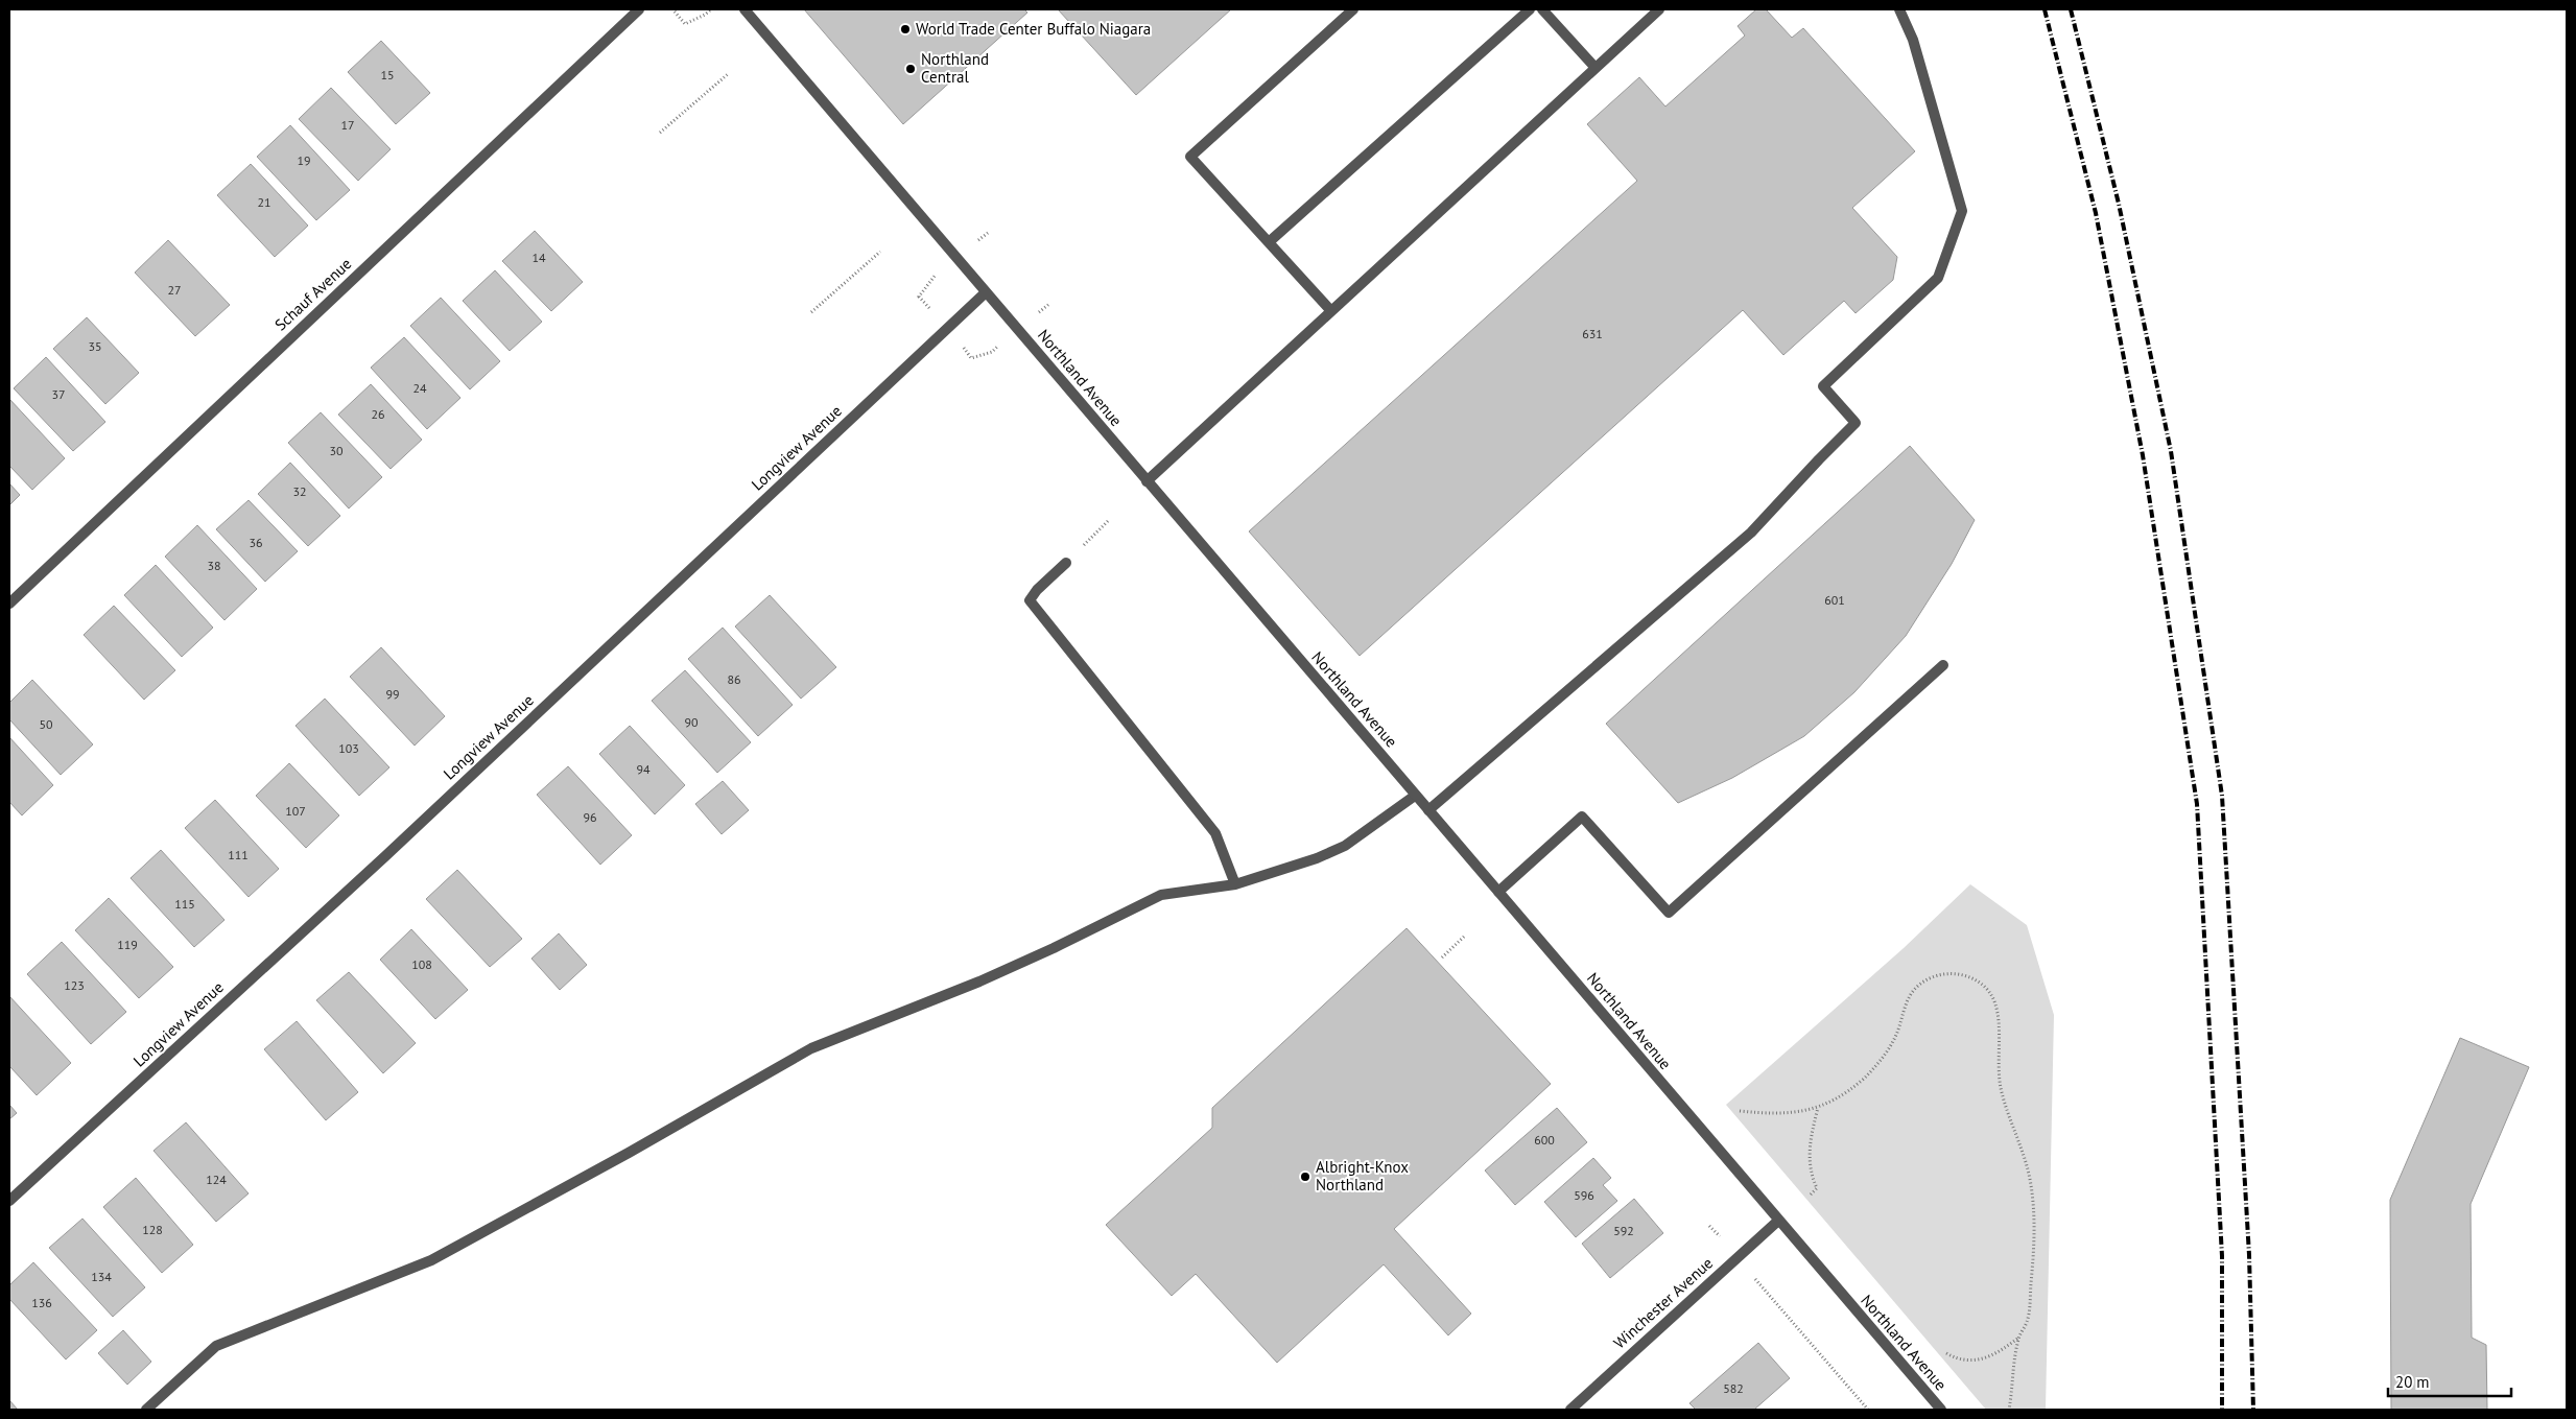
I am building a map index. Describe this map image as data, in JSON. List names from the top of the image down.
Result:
{
  "streets": {
    "street": [
      "Schauf Avenue",
      "Northland Avenue",
      "Longview Avenue",
      "Winchester Avenue"
    ]
  },
  "crossings": [
    ["Northland Avenue", "Longview Avenue"],
    ["Northland Avenue", "Winchester Avenue"]
  ],
  "places": ["World Trade Center Buffalo Niagara", "Northland Central", "Albright-Knox Northland"],
  "house_numbers": [
    "15",
    "17",
    "19",
    "21",
    "14",
    "27",
    "631",
    "35",
    "24",
    "37",
    "26",
    "30",
    "32",
    "36",
    "38",
    "601",
    "86",
    "99",
    "90",
    "50",
    "103",
    "94",
    "107",
    "96",
    "111",
    "115",
    "119",
    "108",
    "123",
    "600",
    "124",
    "596",
    "128",
    "592",
    "134",
    "136",
    "582"
  ],
  "scale_bar": "20 m"
}
